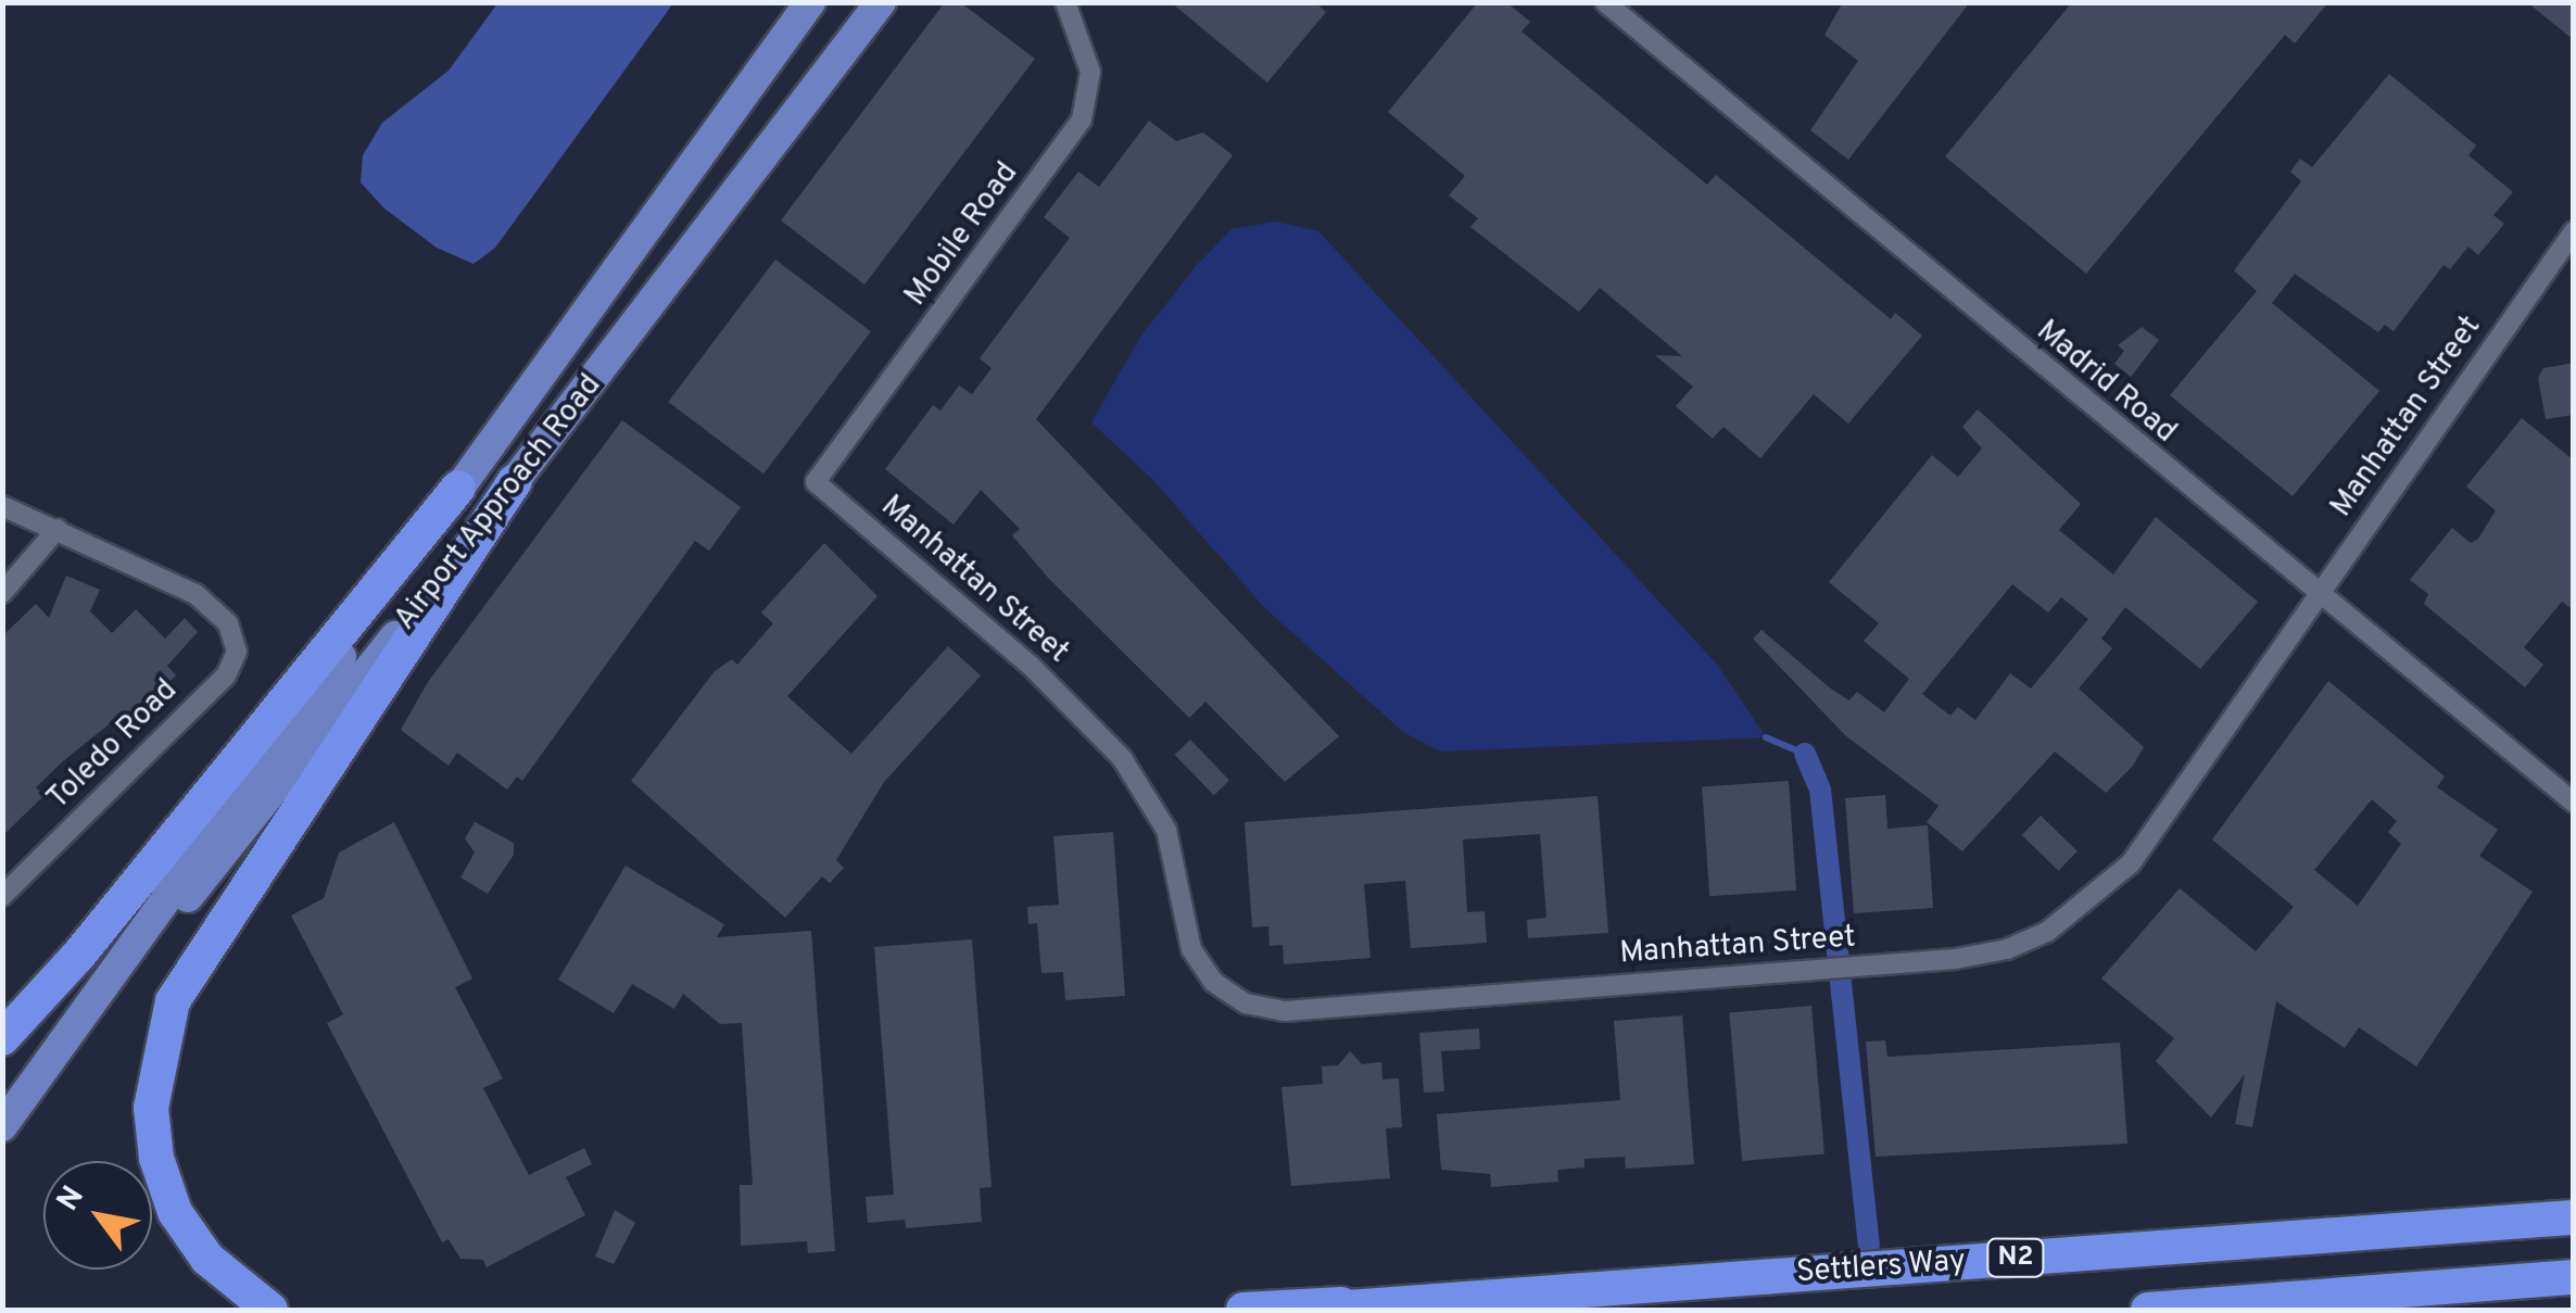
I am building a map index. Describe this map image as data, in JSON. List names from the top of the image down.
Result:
{
  "streets": {
    "highway": ["N2", "Settlers Way"],
    "main road": ["Airport Approach Road"],
    "street": [
      "Mobile Road",
      "Madrid Road",
      "Manhattan Street",
      "Toledo Road"
    ]
  },
  "crossings": [
    ["Mobile Road", "Manhattan Street"],
    ["Madrid Road", "Manhattan Street"]
  ],
  "north": "top left"
}
